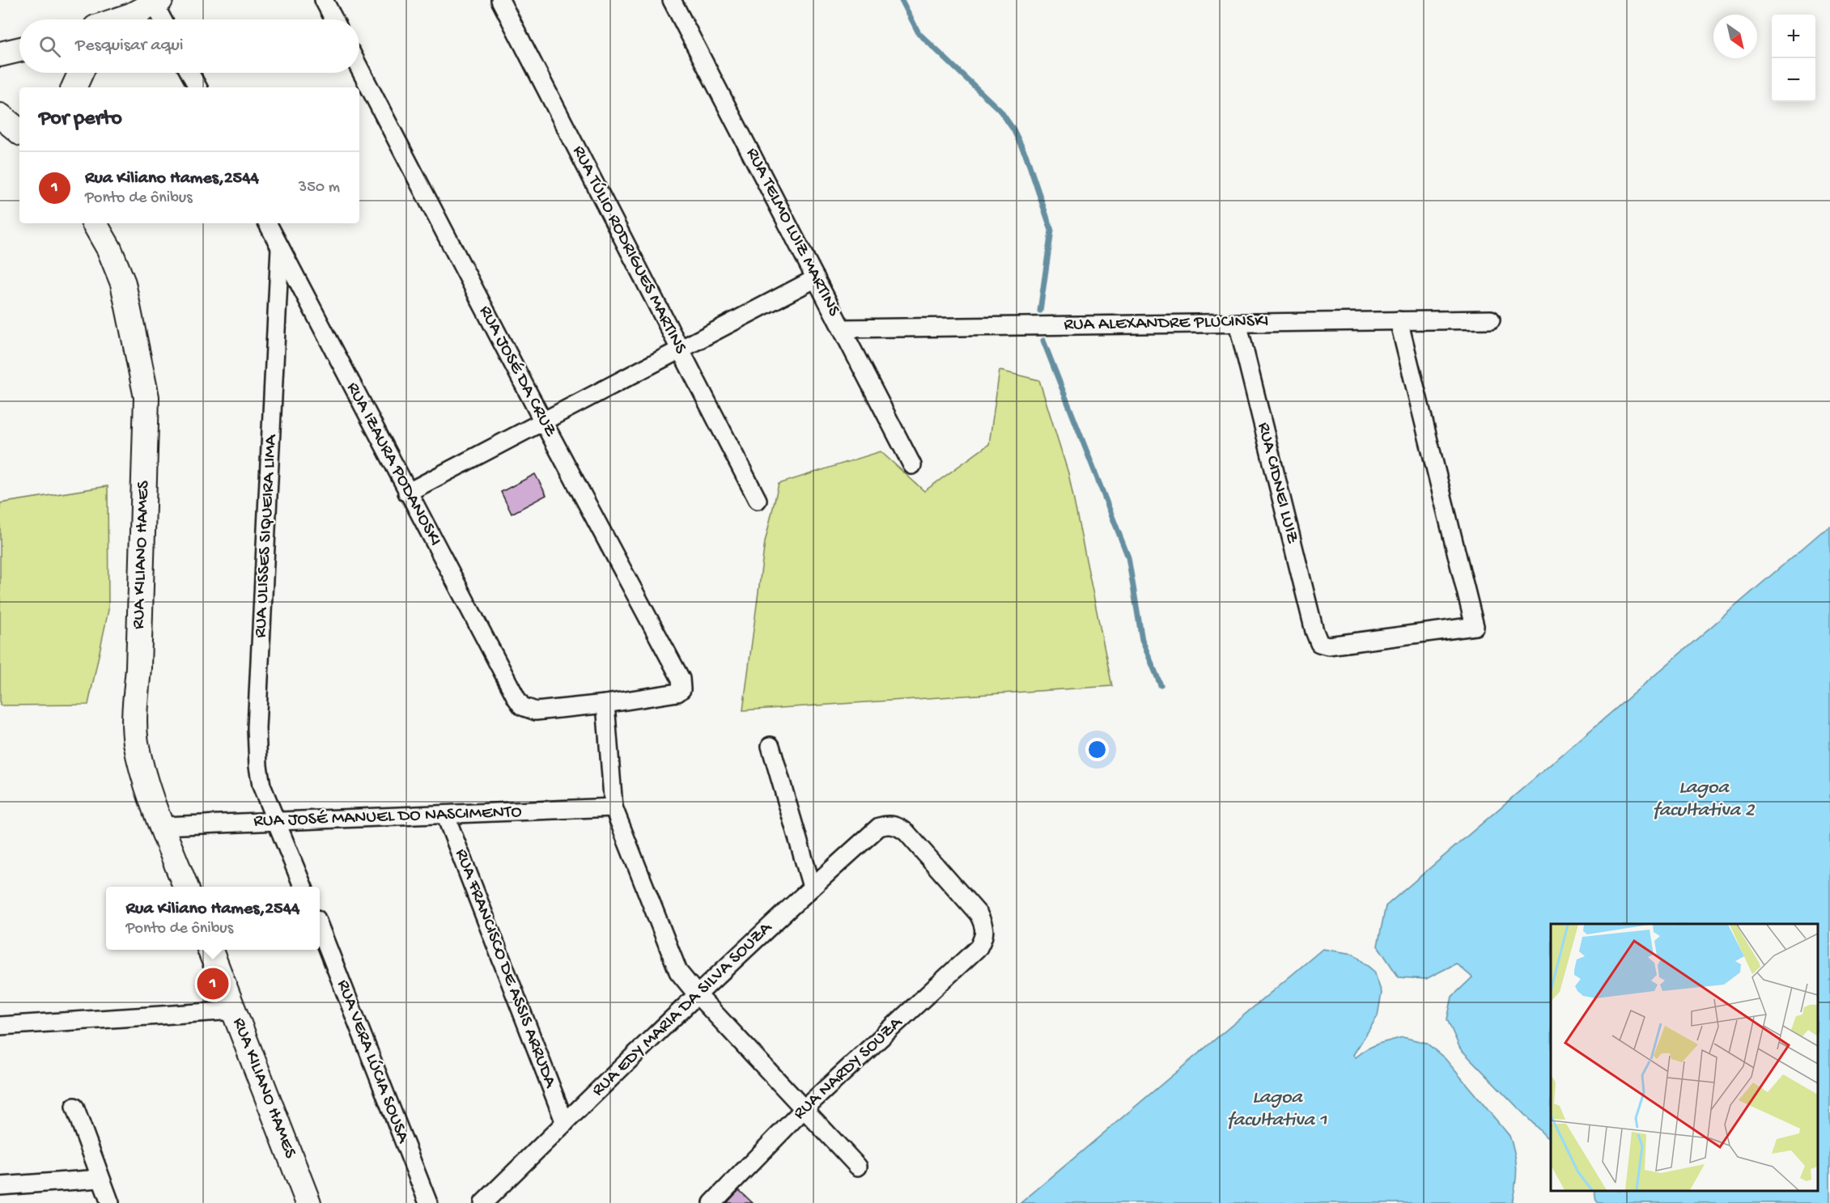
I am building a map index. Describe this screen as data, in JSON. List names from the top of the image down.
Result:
{
  "streets": {
    "main road": ["RUA KILIANO HAMES"],
    "street": [
      "RUA TELMO LUIZ MARTINS",
      "RUA TÚLIO RODRIGUES MARTINS",
      "RUA ALEXANDRE PLUCINSKI",
      "RUA JOSÉ DA CRUZ",
      "RUA IZAURA PODANOSKI",
      "RUA CIDNEI LUIZ",
      "RUA ULISSES SIQUEIRA LIMA",
      "RUA JOSÉ MANUEL DO NASCIMENTO",
      "RUA FRANCISCO DE ASSIS ARRUDA",
      "RUA EDY MARIA DA SILVA SOUZA",
      "RUA VERA LÚCIA SOUSA",
      "RUA NARDY SOUZA"
    ]
  },
  "crossings": [
    ["RUA TELMO LUIZ MARTINS", "RUA ALEXANDRE PLUCINSKI"],
    ["RUA ALEXANDRE PLUCINSKI", "RUA CIDNEI LUIZ"],
    ["RUA JOSÉ DA CRUZ", "RUA IZAURA PODANOSKI"],
    ["RUA IZAURA PODANOSKI", "RUA ULISSES SIQUEIRA LIMA"],
    ["RUA ULISSES SIQUEIRA LIMA", "RUA JOSÉ MANUEL DO NASCIMENTO"],
    ["RUA KILIANO HAMES", "RUA JOSÉ MANUEL DO NASCIMENTO"],
    ["RUA JOSÉ MANUEL DO NASCIMENTO", "RUA FRANCISCO DE ASSIS ARRUDA"],
    ["RUA FRANCISCO DE ASSIS ARRUDA", "RUA EDY MARIA DA SILVA SOUZA"],
    ["RUA EDY MARIA DA SILVA SOUZA", "RUA NARDY SOUZA"]
  ],
  "water": ["Lagoa facultativa 2", "Lagoa facultativa 1"],
  "north": "bottom right",
  "page": {
    "map_buttons": ["+", "−"],
    "search": "Pesquisar aqui",
    "heading": "Por perto",
    "list": [
      {
        "mark": "1",
        "name": "Rua Kiliano Hames,2544",
        "note": "Ponto de ônibus",
        "value": "350 m"
      }
    ],
    "popup": ["Rua Kiliano Hames,2544", "Ponto de ônibus"],
    "pins": "1"
  }
}
